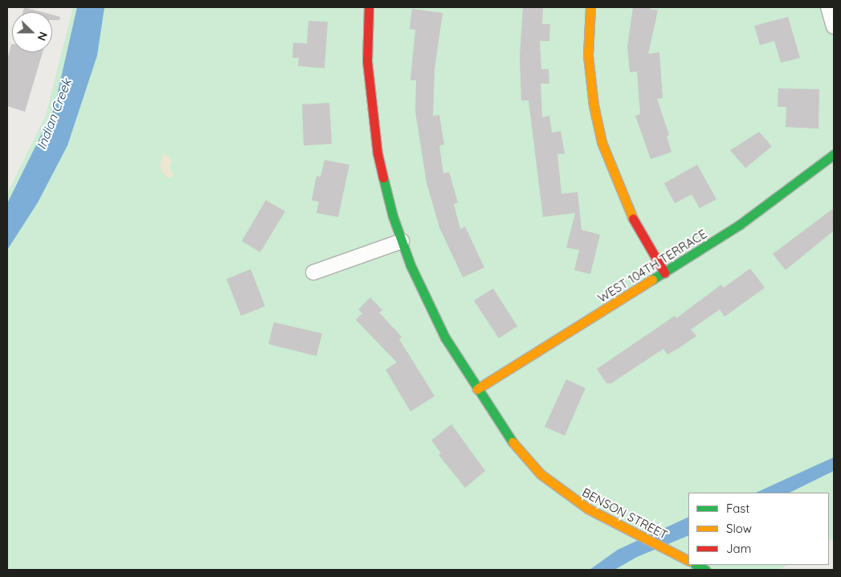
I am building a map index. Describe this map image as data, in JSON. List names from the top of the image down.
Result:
{
  "streets": {
    "street": ["WEST 104TH TERRACE", "BENSON STREET"]
  },
  "crossings": [
    ["WEST 104TH TERRACE", "BENSON STREET"]
  ],
  "water": ["Indian Creek"],
  "legend": ["Fast", "Slow", "Jam"],
  "north": "right"
}
